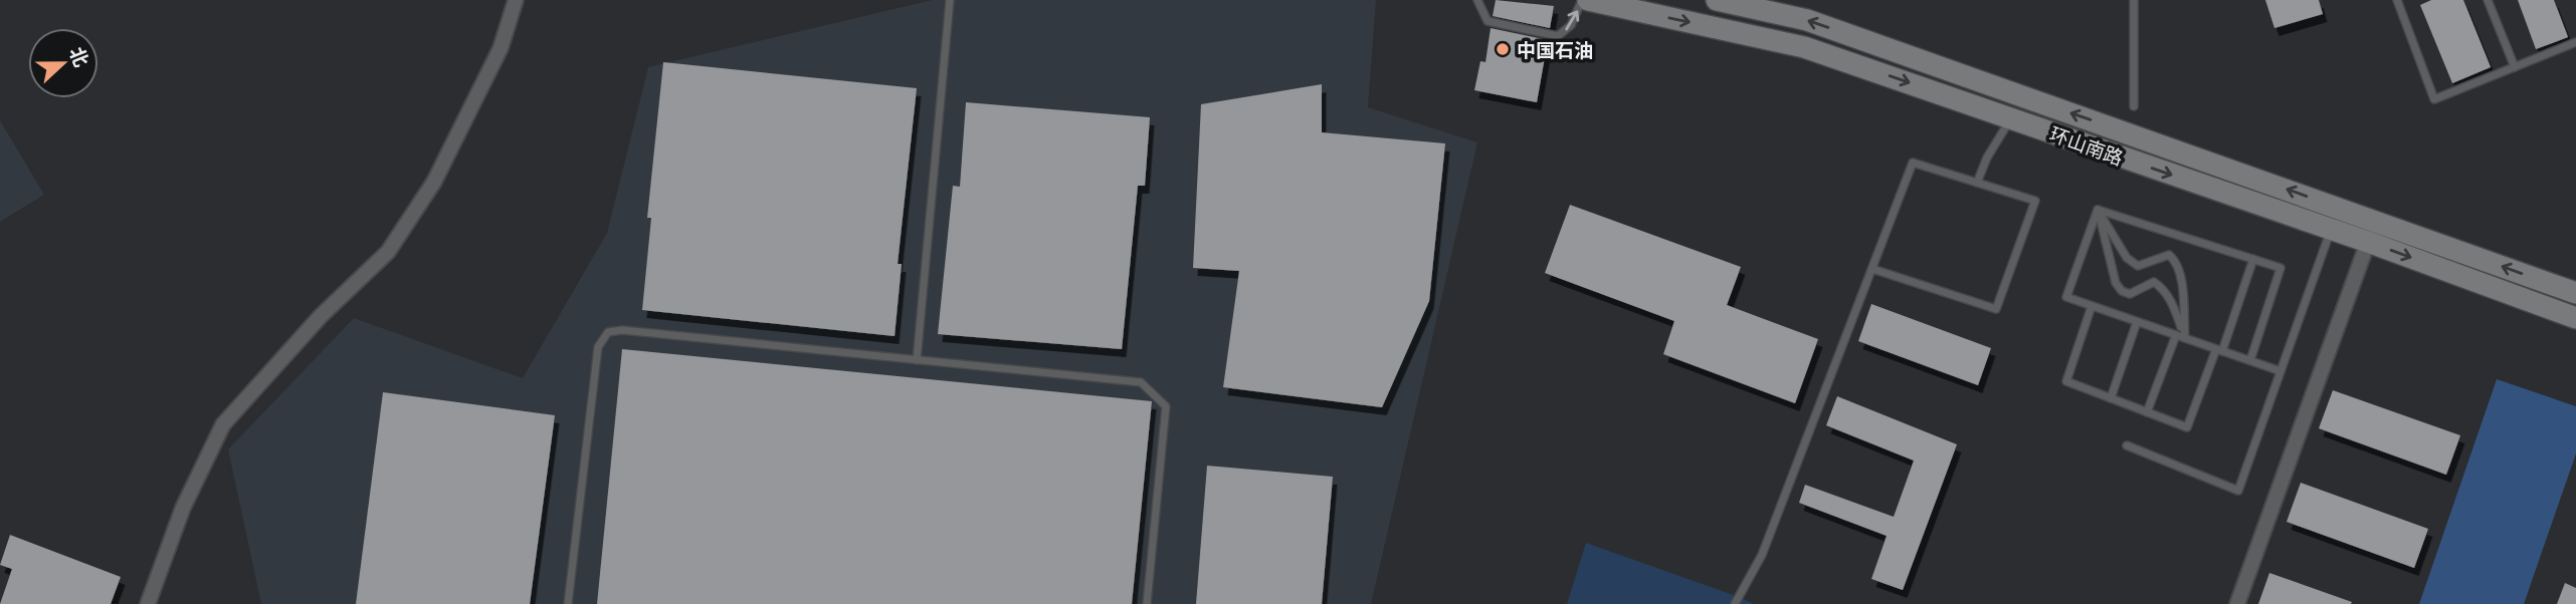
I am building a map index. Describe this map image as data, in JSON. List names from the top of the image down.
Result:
{
  "streets": {
    "main road": ["环山南路"]
  },
  "places": ["中国石油"],
  "north": "right"
}
